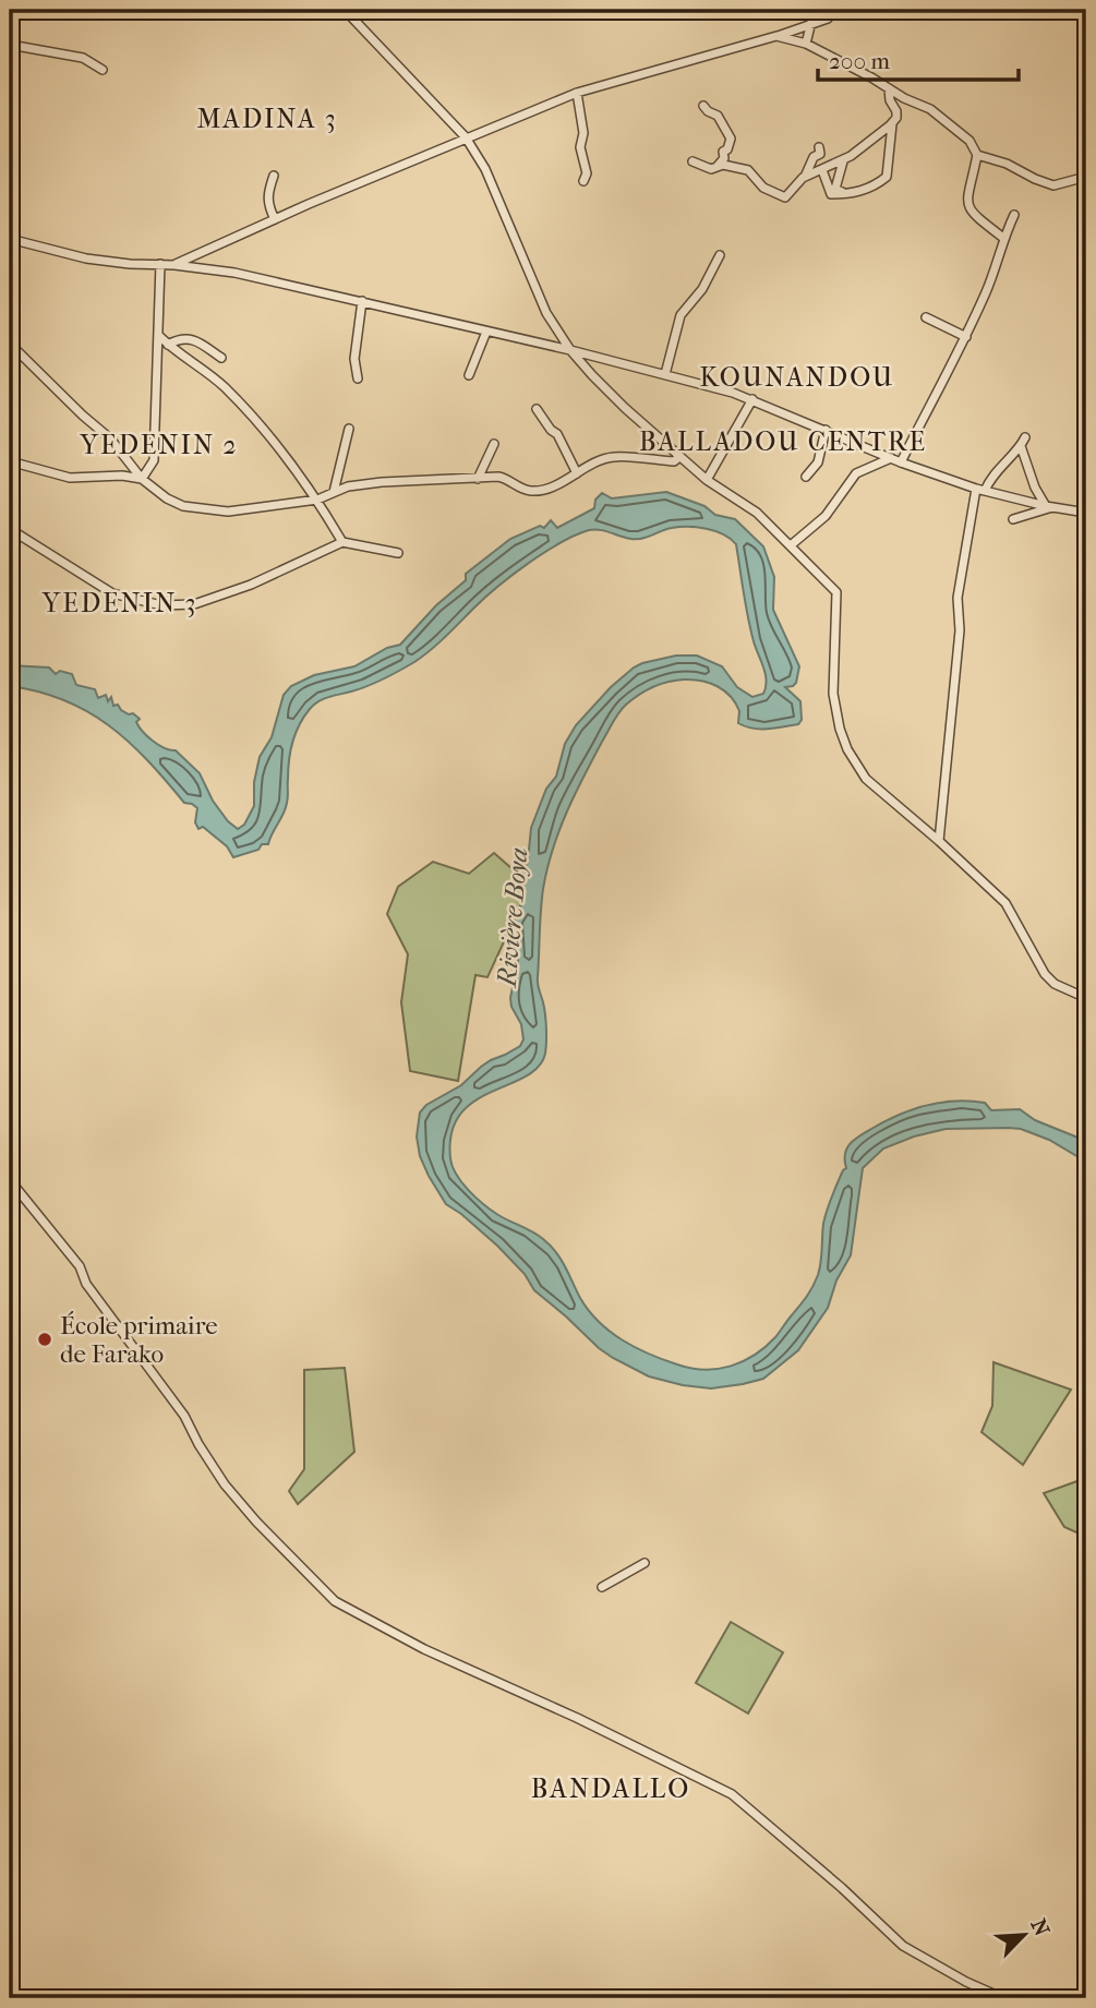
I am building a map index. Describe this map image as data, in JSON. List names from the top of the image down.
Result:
{
  "districts": [
    "MADINA 3",
    "KOUNANDOU",
    "BALLADOU CENTRE",
    "YEDENIN 2",
    "YEDENIN 3",
    "BANDALLO"
  ],
  "water": ["Rivière Boya"],
  "places": ["École primaire de Farako"],
  "scale_bar": "200 m",
  "north": "top right"
}
